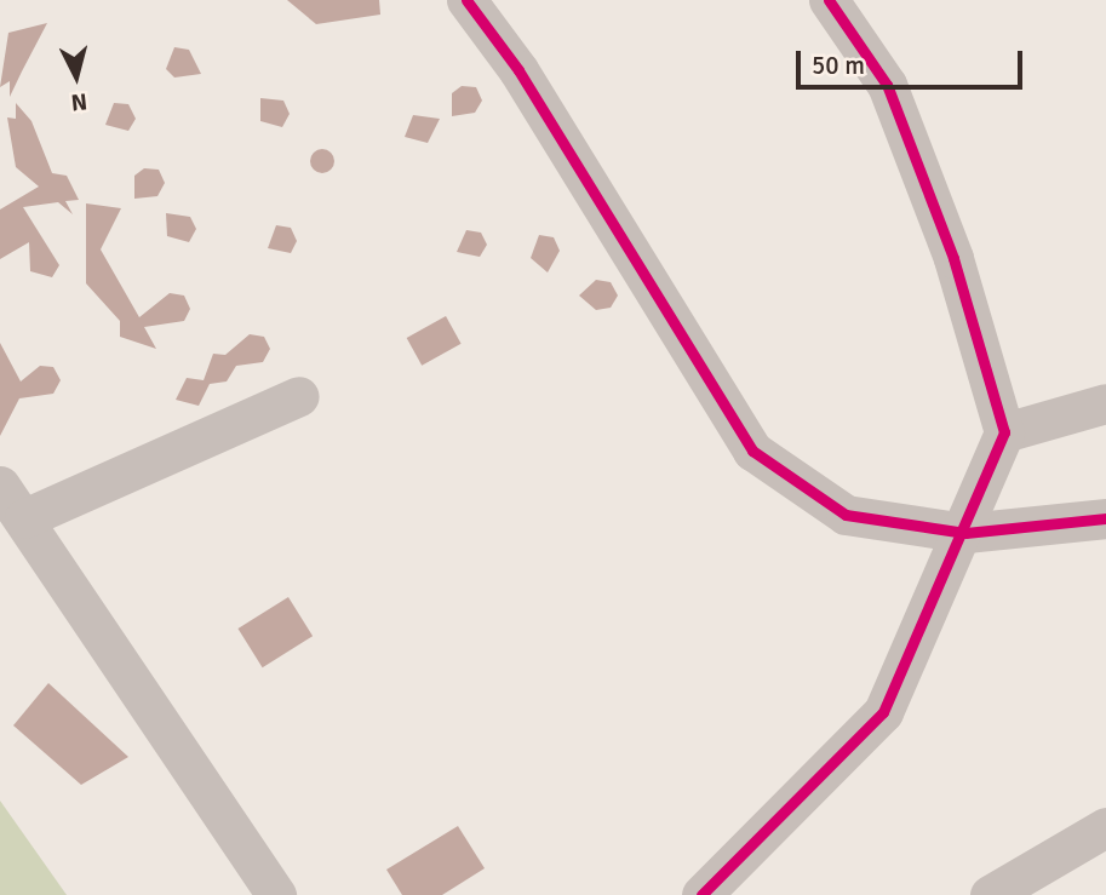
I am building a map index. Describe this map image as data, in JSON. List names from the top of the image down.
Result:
{
  "scale_bar": "50 m",
  "north": "bottom"
}
